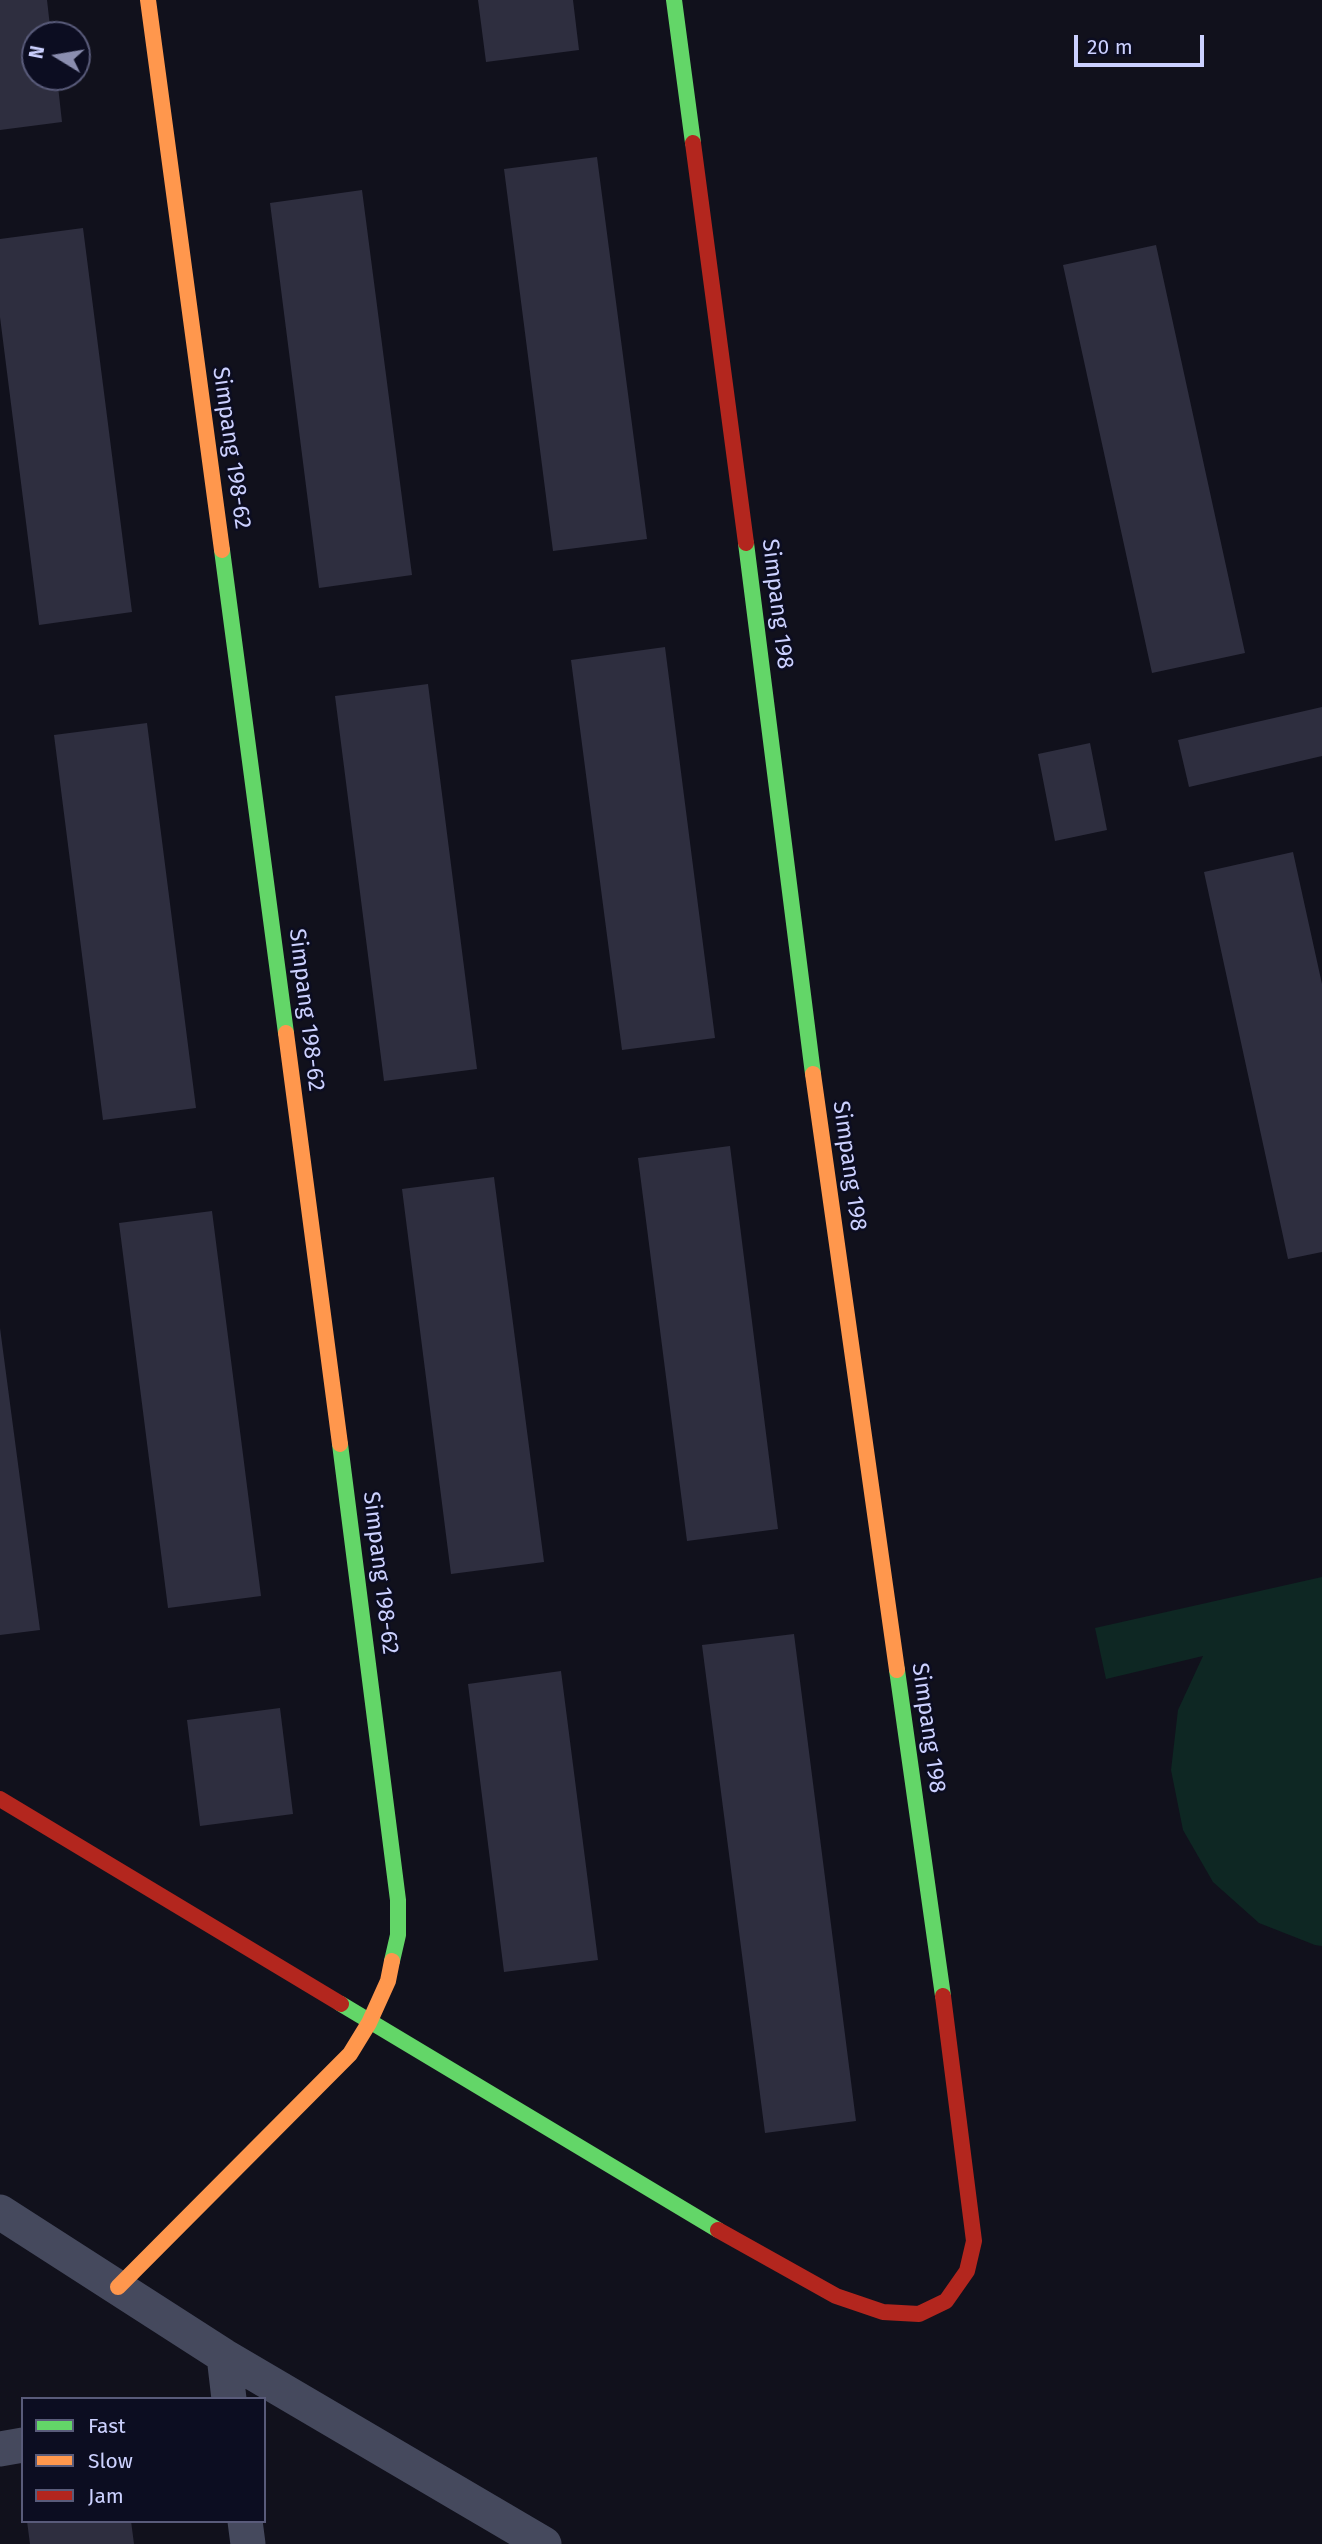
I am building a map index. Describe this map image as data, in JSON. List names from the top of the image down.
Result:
{
  "streets": {
    "street": ["Simpang 198-62", "Simpang 198"]
  },
  "crossings": [
    ["Simpang 198-62", "Simpang 198"]
  ],
  "legend": ["Fast", "Slow", "Jam"],
  "scale_bar": "20 m",
  "north": "left"
}
